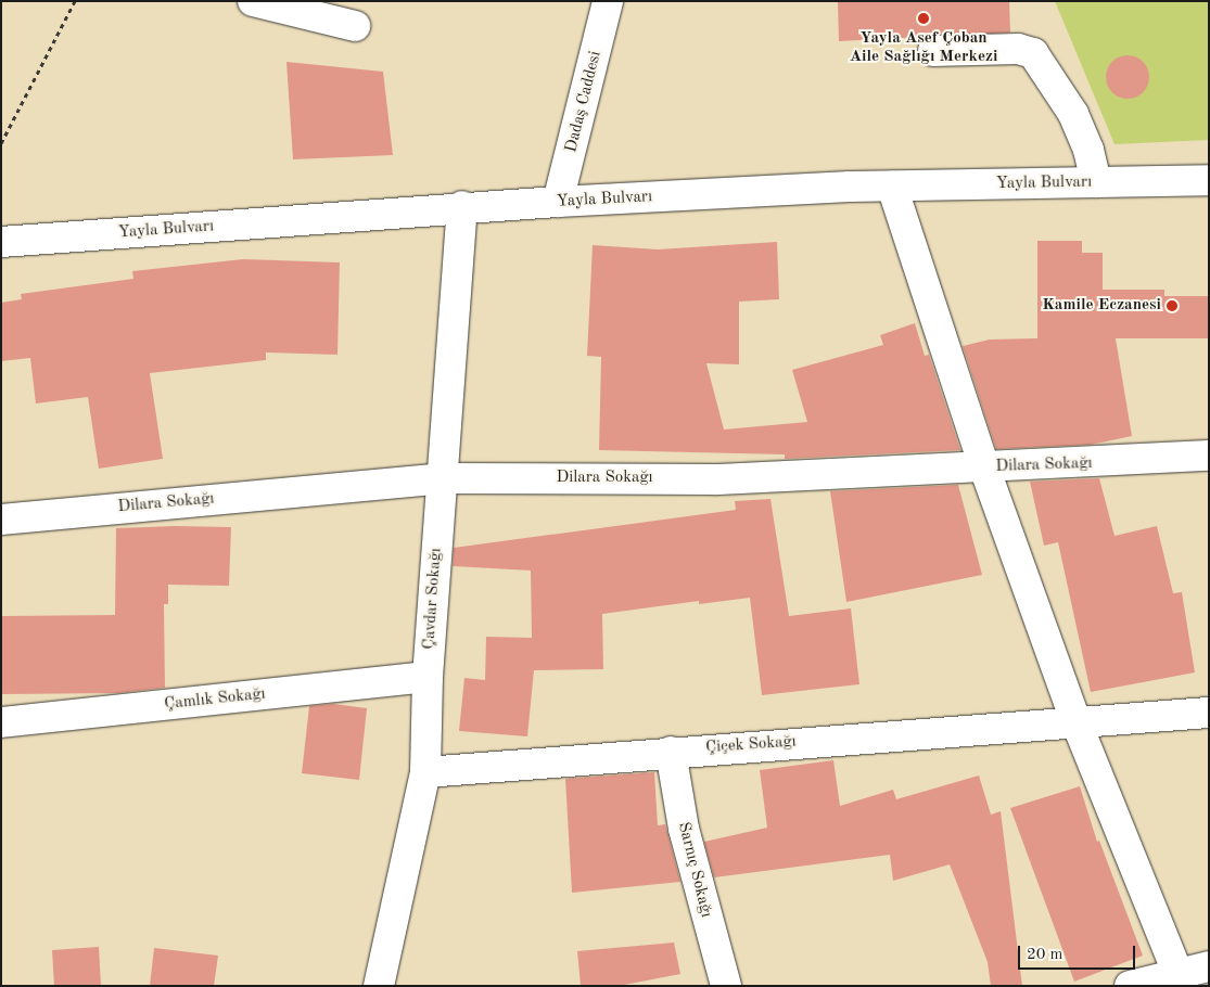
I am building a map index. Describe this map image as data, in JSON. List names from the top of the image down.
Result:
{
  "streets": {
    "street": [
      "Dadaş Caddesi",
      "Yayla Bulvarı",
      "Dilara Sokağı",
      "Çavdar Sokağı",
      "Çamlık Sokağı",
      "Çiçek Sokağı",
      "Sarnıç Sokağı"
    ]
  },
  "crossings": [
    ["Dadaş Caddesi", "Yayla Bulvarı"],
    ["Yayla Bulvarı", "Çavdar Sokağı"],
    ["Dilara Sokağı", "Çavdar Sokağı"],
    ["Çavdar Sokağı", "Çamlık Sokağı"],
    ["Çavdar Sokağı", "Çiçek Sokağı"],
    ["Çiçek Sokağı", "Sarnıç Sokağı"]
  ],
  "places": ["Yayla Asef Çoban Aile Sağlığı Merkezi", "Kamile Eczanesi"],
  "scale_bar": "20 m"
}
